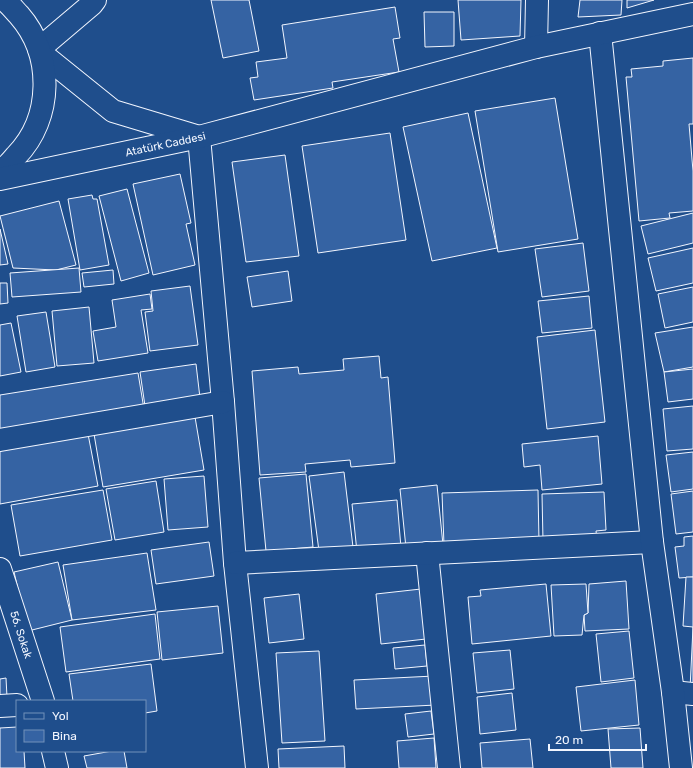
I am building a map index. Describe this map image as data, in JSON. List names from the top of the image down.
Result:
{
  "streets": {
    "street": ["Atatürk Caddesi", "56. Sokak"]
  },
  "legend": ["Yol", "Bina"],
  "scale_bar": "20 m"
}
